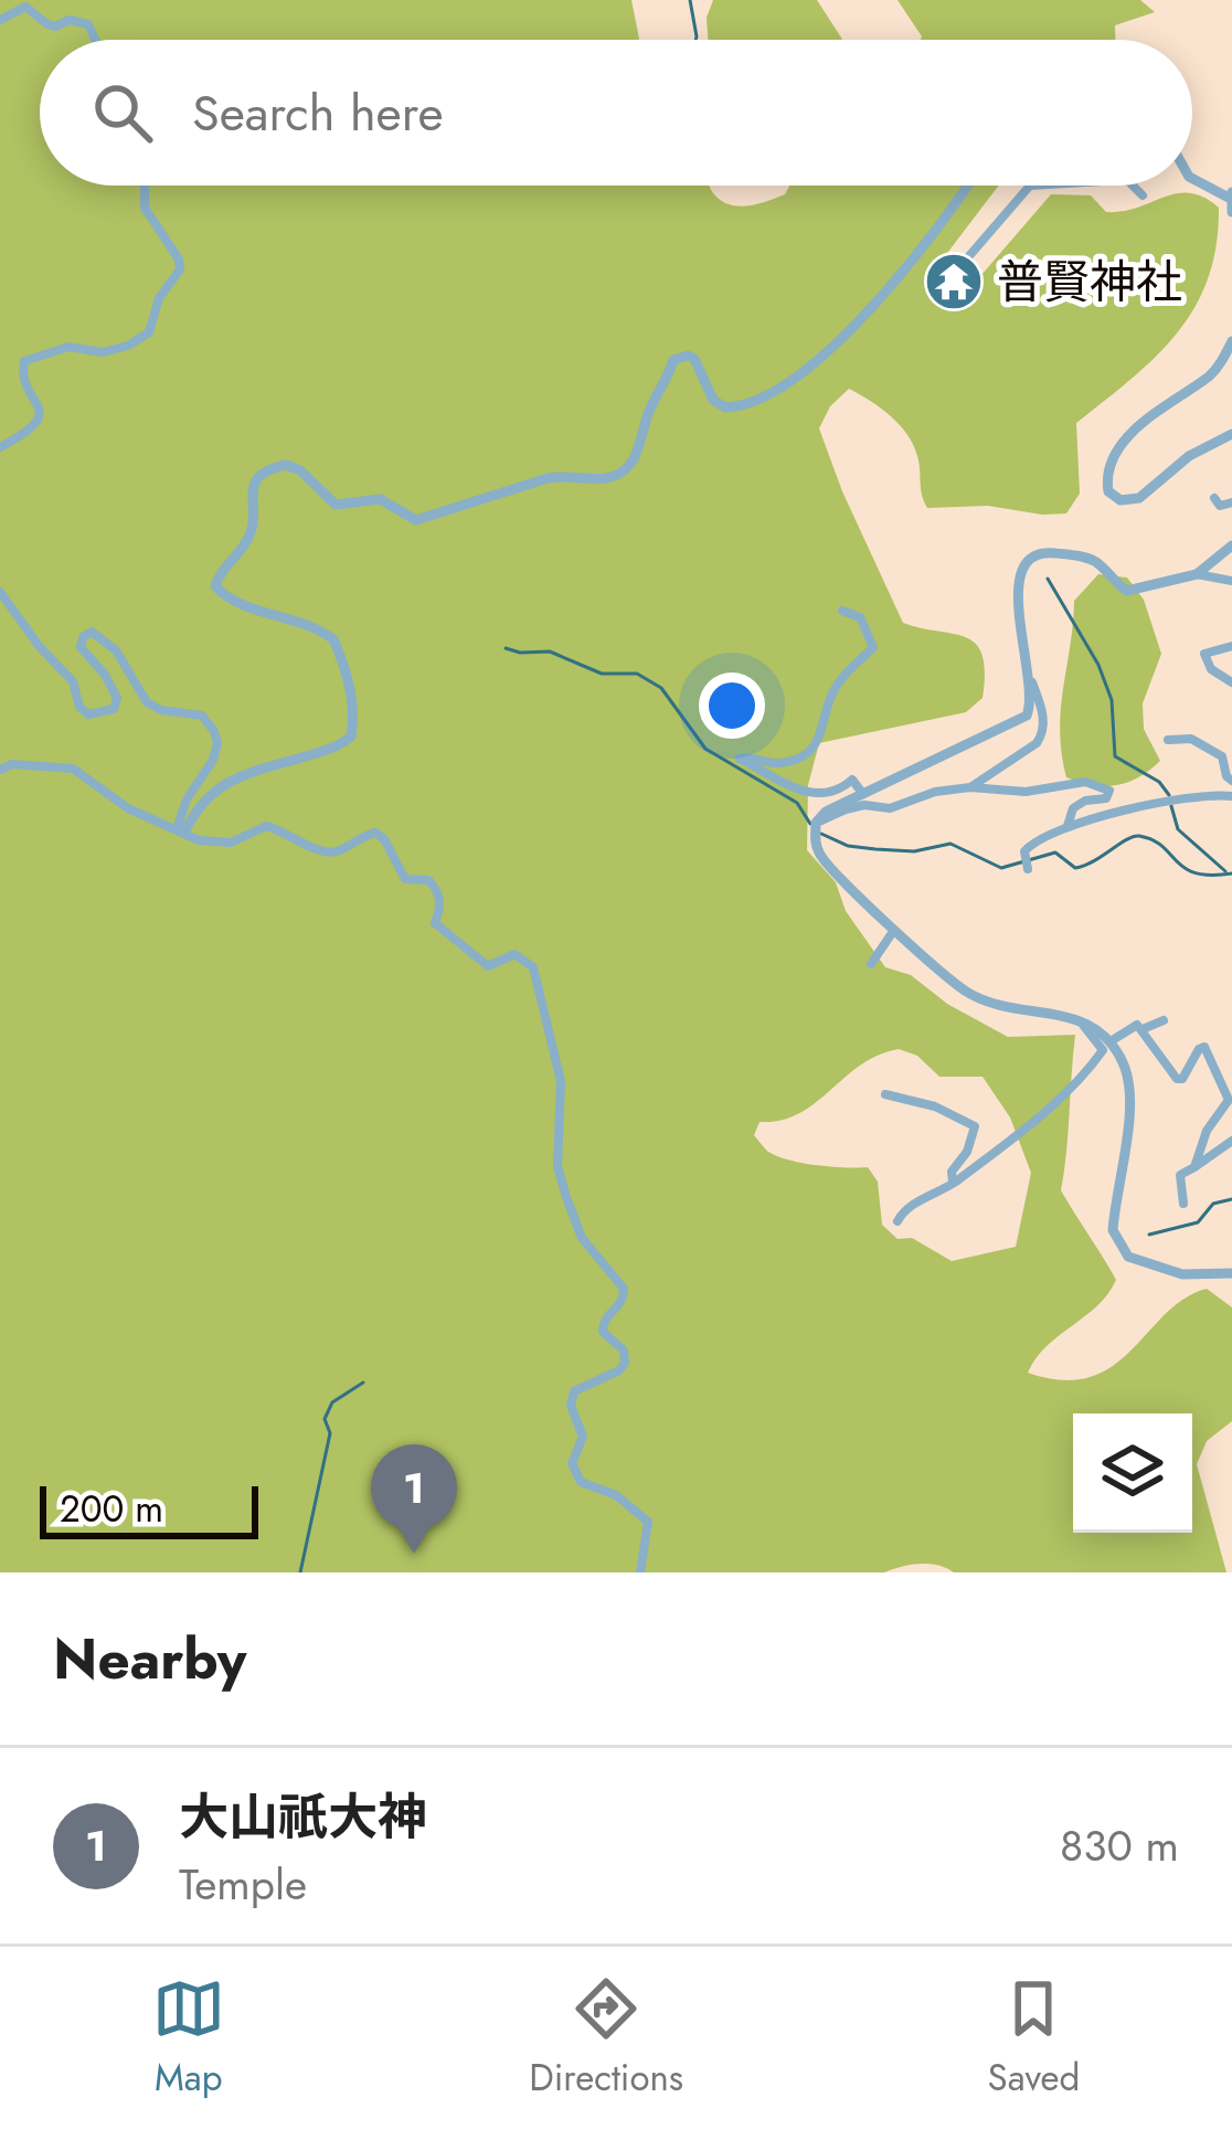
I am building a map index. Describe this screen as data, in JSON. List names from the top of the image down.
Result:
{
  "places": {
    "temple": ["普賢神社"]
  },
  "scale_bar": "200 m",
  "page": {
    "search": "Search here",
    "pins": "1",
    "scale": "200 m",
    "heading": "Nearby",
    "list": [
      {
        "mark": "1",
        "name": "大山祇大神",
        "note": "Temple",
        "value": "830 m"
      }
    ],
    "nav": ["Map", "Directions", "Saved"]
  }
}
